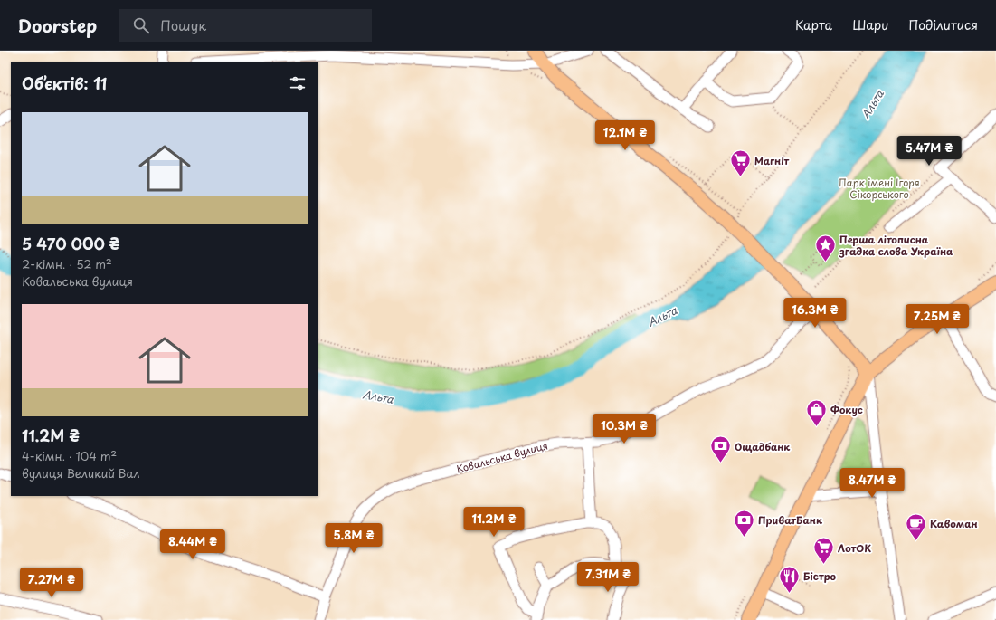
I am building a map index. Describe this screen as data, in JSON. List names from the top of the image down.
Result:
{
  "streets": {
    "street": ["Ковальська вулиця"]
  },
  "water": ["Альта"],
  "parks": ["Парк імені Ігоря Сікорського"],
  "places": {
    "supermarket": ["Магніт", "ЛотОК"],
    "place": ["Перша літописна згадка слова Україна"],
    "shop": ["Фокус"],
    "bank": ["Ощадбанк", "ПриватБанк"],
    "cafe": ["Кавоман"],
    "restaurant": ["Бістро"]
  },
  "page": {
    "header": "Doorstep",
    "search": "Пошук",
    "nav": ["Карта", "Шари", "Поділитися"],
    "heading": "Об’єктів: 11",
    "list": [
      {
        "name": "5 470 000 ₴",
        "note": "2-кімн. · 52 m² · Ковальська вулиця"
      },
      {
        "name": "11.2M ₴",
        "note": "4-кімн. · 104 m² · вулиця Великий Вал"
      }
    ],
    "price": [
      "12.1M ₴",
      "5.47M ₴",
      "16.3M ₴",
      "7.25M ₴",
      "10.3M ₴",
      "8.47M ₴",
      "11.2M ₴",
      "5.8M ₴",
      "8.44M ₴",
      "7.31M ₴",
      "7.27M ₴"
    ]
  }
}
